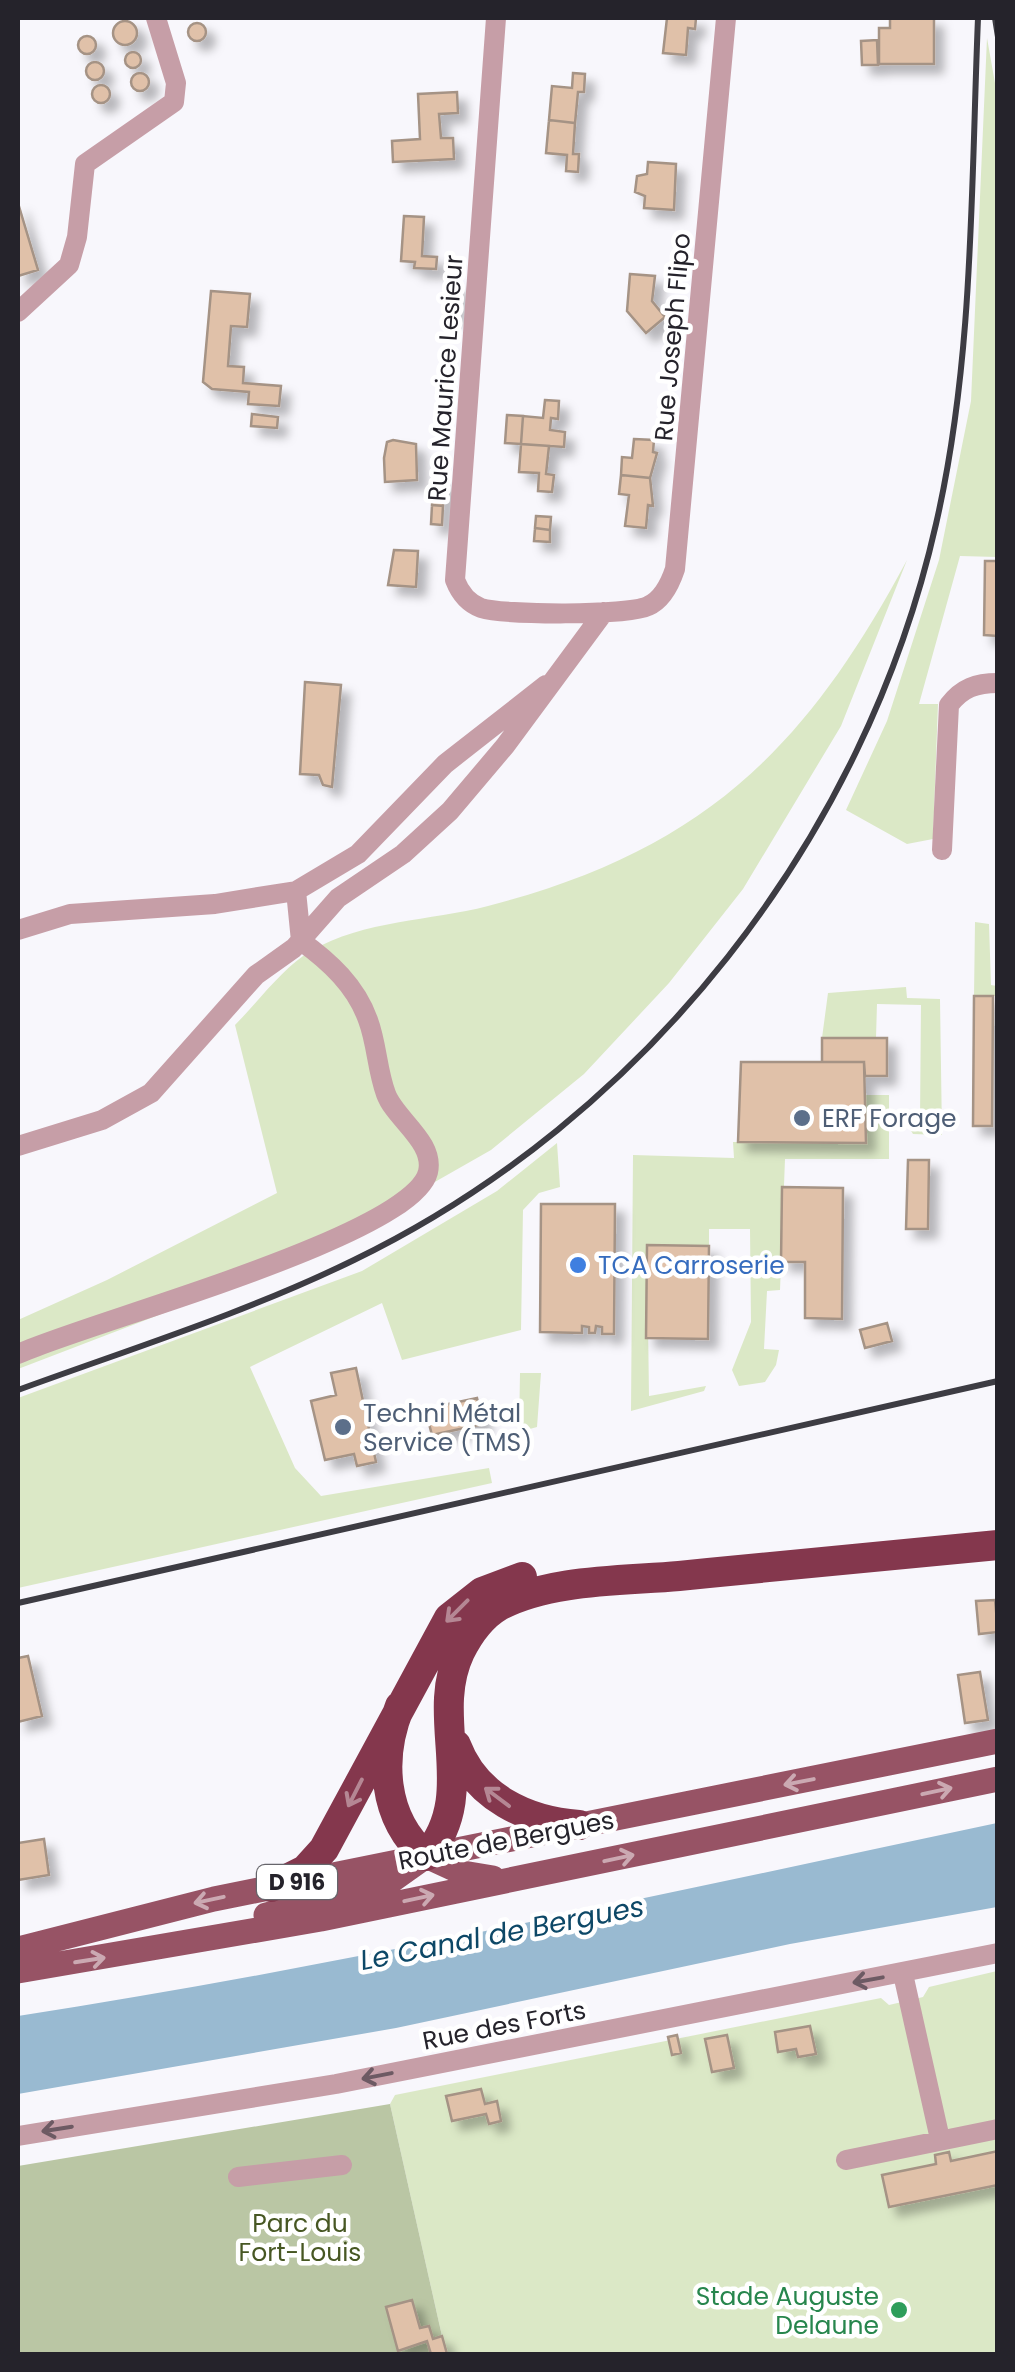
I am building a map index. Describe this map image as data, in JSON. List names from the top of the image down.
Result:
{
  "streets": {
    "main road": ["Route de Bergues", "D 916"],
    "street": ["Rue Joseph Flipo", "Rue Maurice Lesieur", "Rue des Forts"]
  },
  "crossings": [
    ["Rue Joseph Flipo", "Rue Maurice Lesieur"]
  ],
  "one_way": ["Rue des Forts"],
  "water": ["Le Canal de Bergues"],
  "parks": ["Parc du Fort-Louis"],
  "places": [
    "ERF Forage",
    "TCA Carroserie",
    "Techni Métal Service (TMS)",
    "Stade Auguste Delaune"
  ]
}
